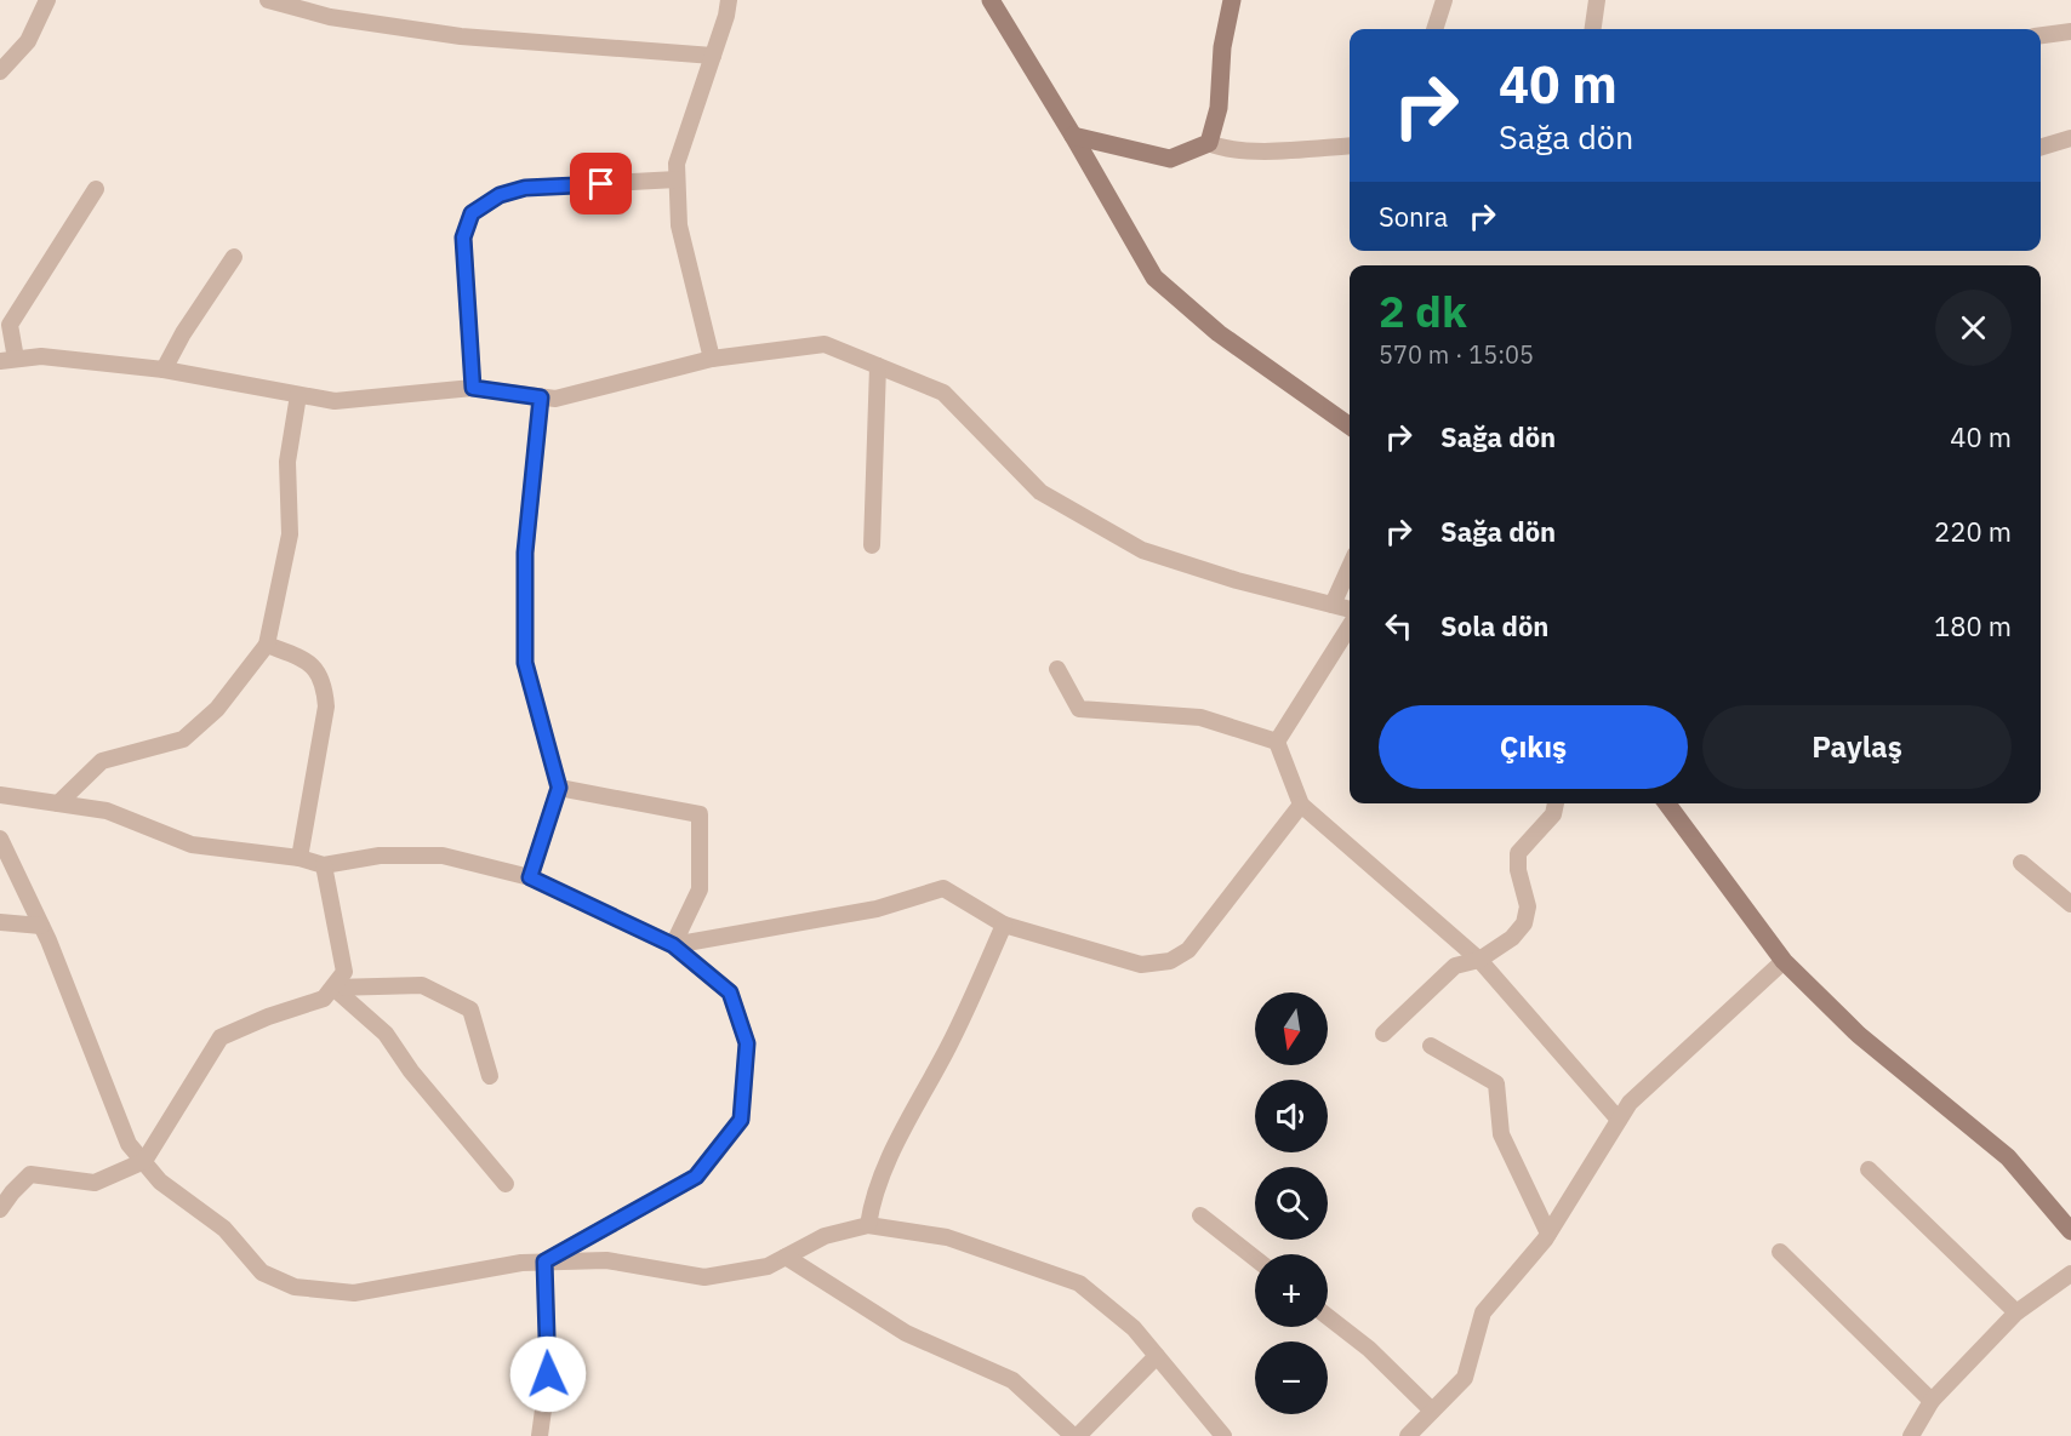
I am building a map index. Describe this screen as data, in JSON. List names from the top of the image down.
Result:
{
  "north": "bottom",
  "page": {
    "turn": ["40 m", "Sağa dön"],
    "then": "Sonra",
    "heading": ["2 dk", "570 m · 15:05"],
    "list": [
      {
        "name": "Sağa dön",
        "value": "40 m"
      },
      {
        "name": "Sağa dön",
        "value": "220 m"
      },
      {
        "name": "Sola dön",
        "value": "180 m"
      }
    ],
    "buttons": ["Çıkış", "Paylaş"],
    "map_buttons": ["+", "−"]
  }
}
